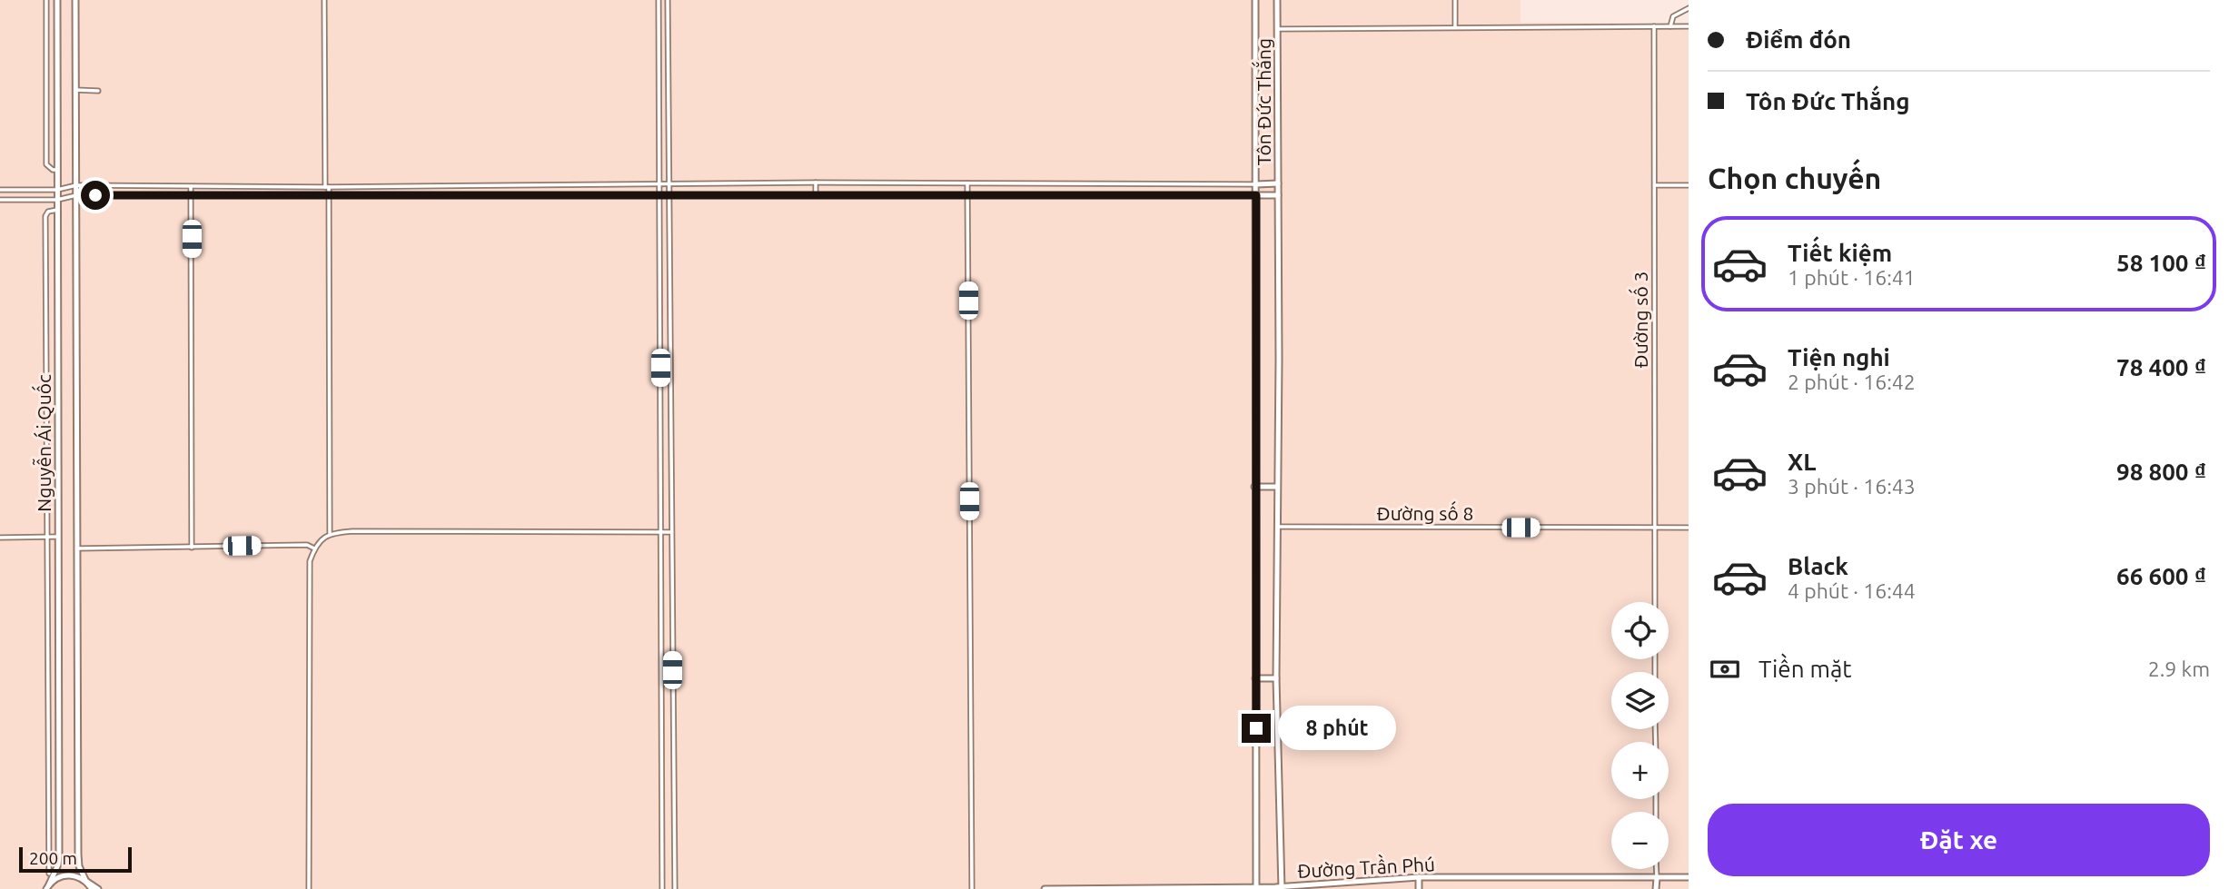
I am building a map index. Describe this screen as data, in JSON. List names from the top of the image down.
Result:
{
  "streets": {
    "main road": ["Tôn Đức Thắng", "Nguyễn Ái Quốc", "Đường Trần Phú"],
    "street": ["Đường số 3", "Đường số 8"]
  },
  "crossings": [
    ["Tôn Đức Thắng", "Đường số 8"],
    ["Tôn Đức Thắng", "Đường Trần Phú"],
    ["Đường số 3", "Đường số 8"]
  ],
  "scale_bar": "200 m",
  "page": {
    "banner": ["Điểm đón", "Tôn Đức Thắng"],
    "heading": "Chọn chuyến",
    "list": [
      {
        "name": "Tiết kiệm",
        "note": "1 phút · 16:41",
        "value": "58 100 ₫"
      },
      {
        "name": "Tiện nghi",
        "note": "2 phút · 16:42",
        "value": "78 400 ₫"
      },
      {
        "name": "XL",
        "note": "3 phút · 16:43",
        "value": "98 800 ₫"
      },
      {
        "name": "Black",
        "note": "4 phút · 16:44",
        "value": "66 600 ₫"
      }
    ],
    "map_buttons": ["+", "−"],
    "pay": ["Tiền mặt", "2.9 km"],
    "bubble": "8 phút",
    "buttons": "Đặt xe",
    "scale": "200 m"
  }
}
